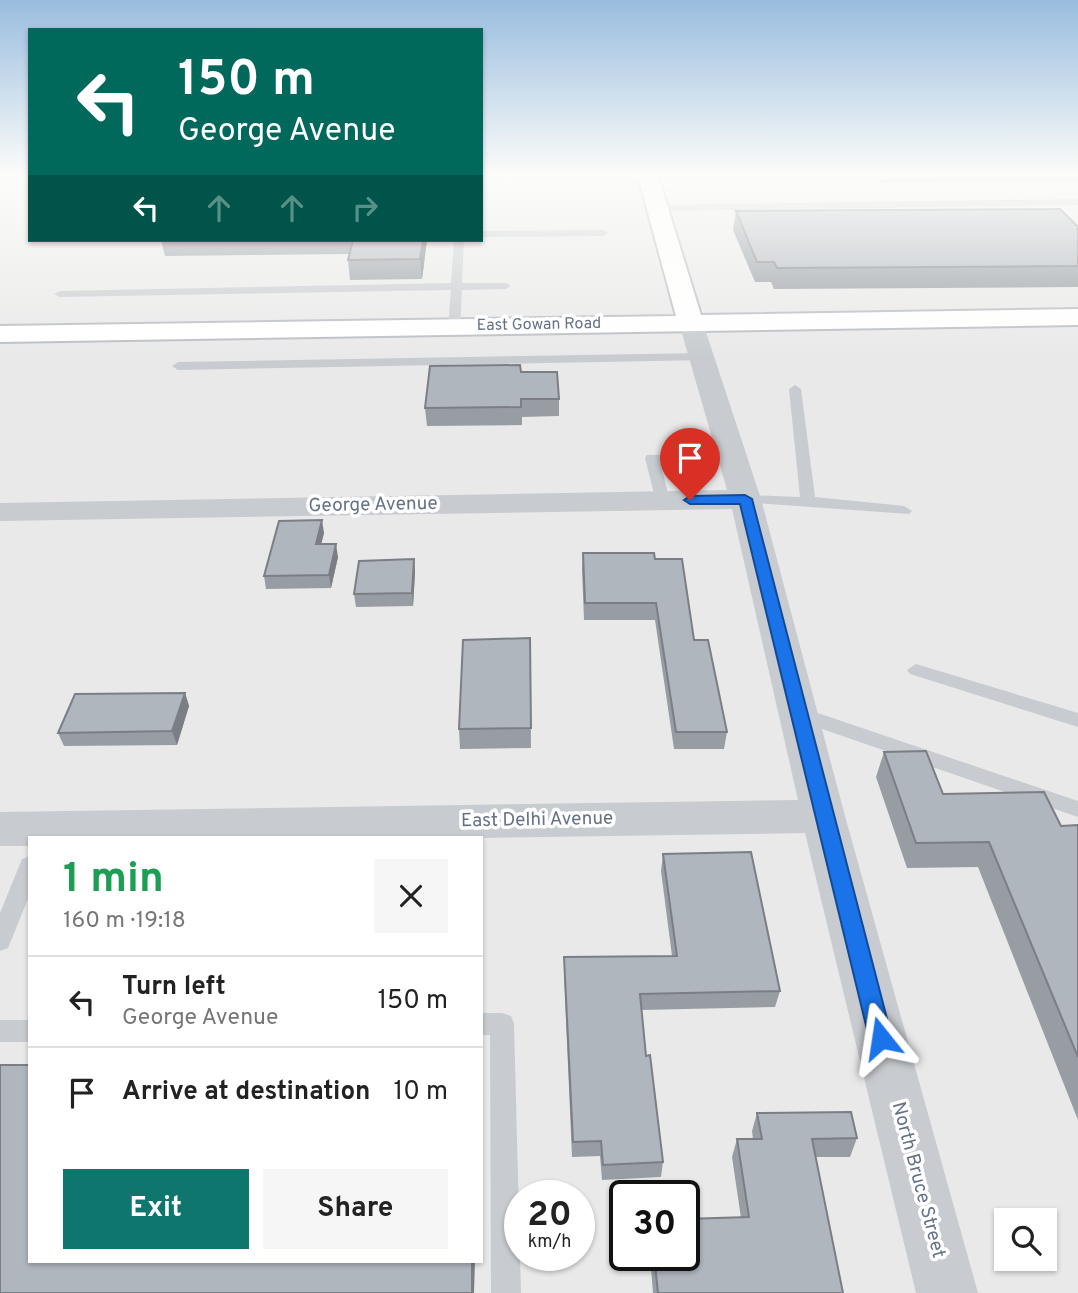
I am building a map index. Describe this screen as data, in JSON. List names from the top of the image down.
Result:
{
  "streets": {
    "street": [
      "East Gowan Road",
      "George Avenue",
      "East Delhi Avenue",
      "North Bruce Street"
    ]
  },
  "crossings": [
    ["East Gowan Road", "North Bruce Street"],
    ["George Avenue", "North Bruce Street"],
    ["East Delhi Avenue", "North Bruce Street"]
  ],
  "page": {
    "turn": ["150 m", "George Avenue"],
    "heading": ["1 min", "160 m · 19:18"],
    "list": [
      {
        "name": "Turn left",
        "note": "George Avenue",
        "value": "150 m"
      },
      {
        "name": "Arrive at destination",
        "value": "10 m"
      }
    ],
    "buttons": ["Exit", "Share"],
    "speed": "20 km/h",
    "limit": "30"
  }
}
